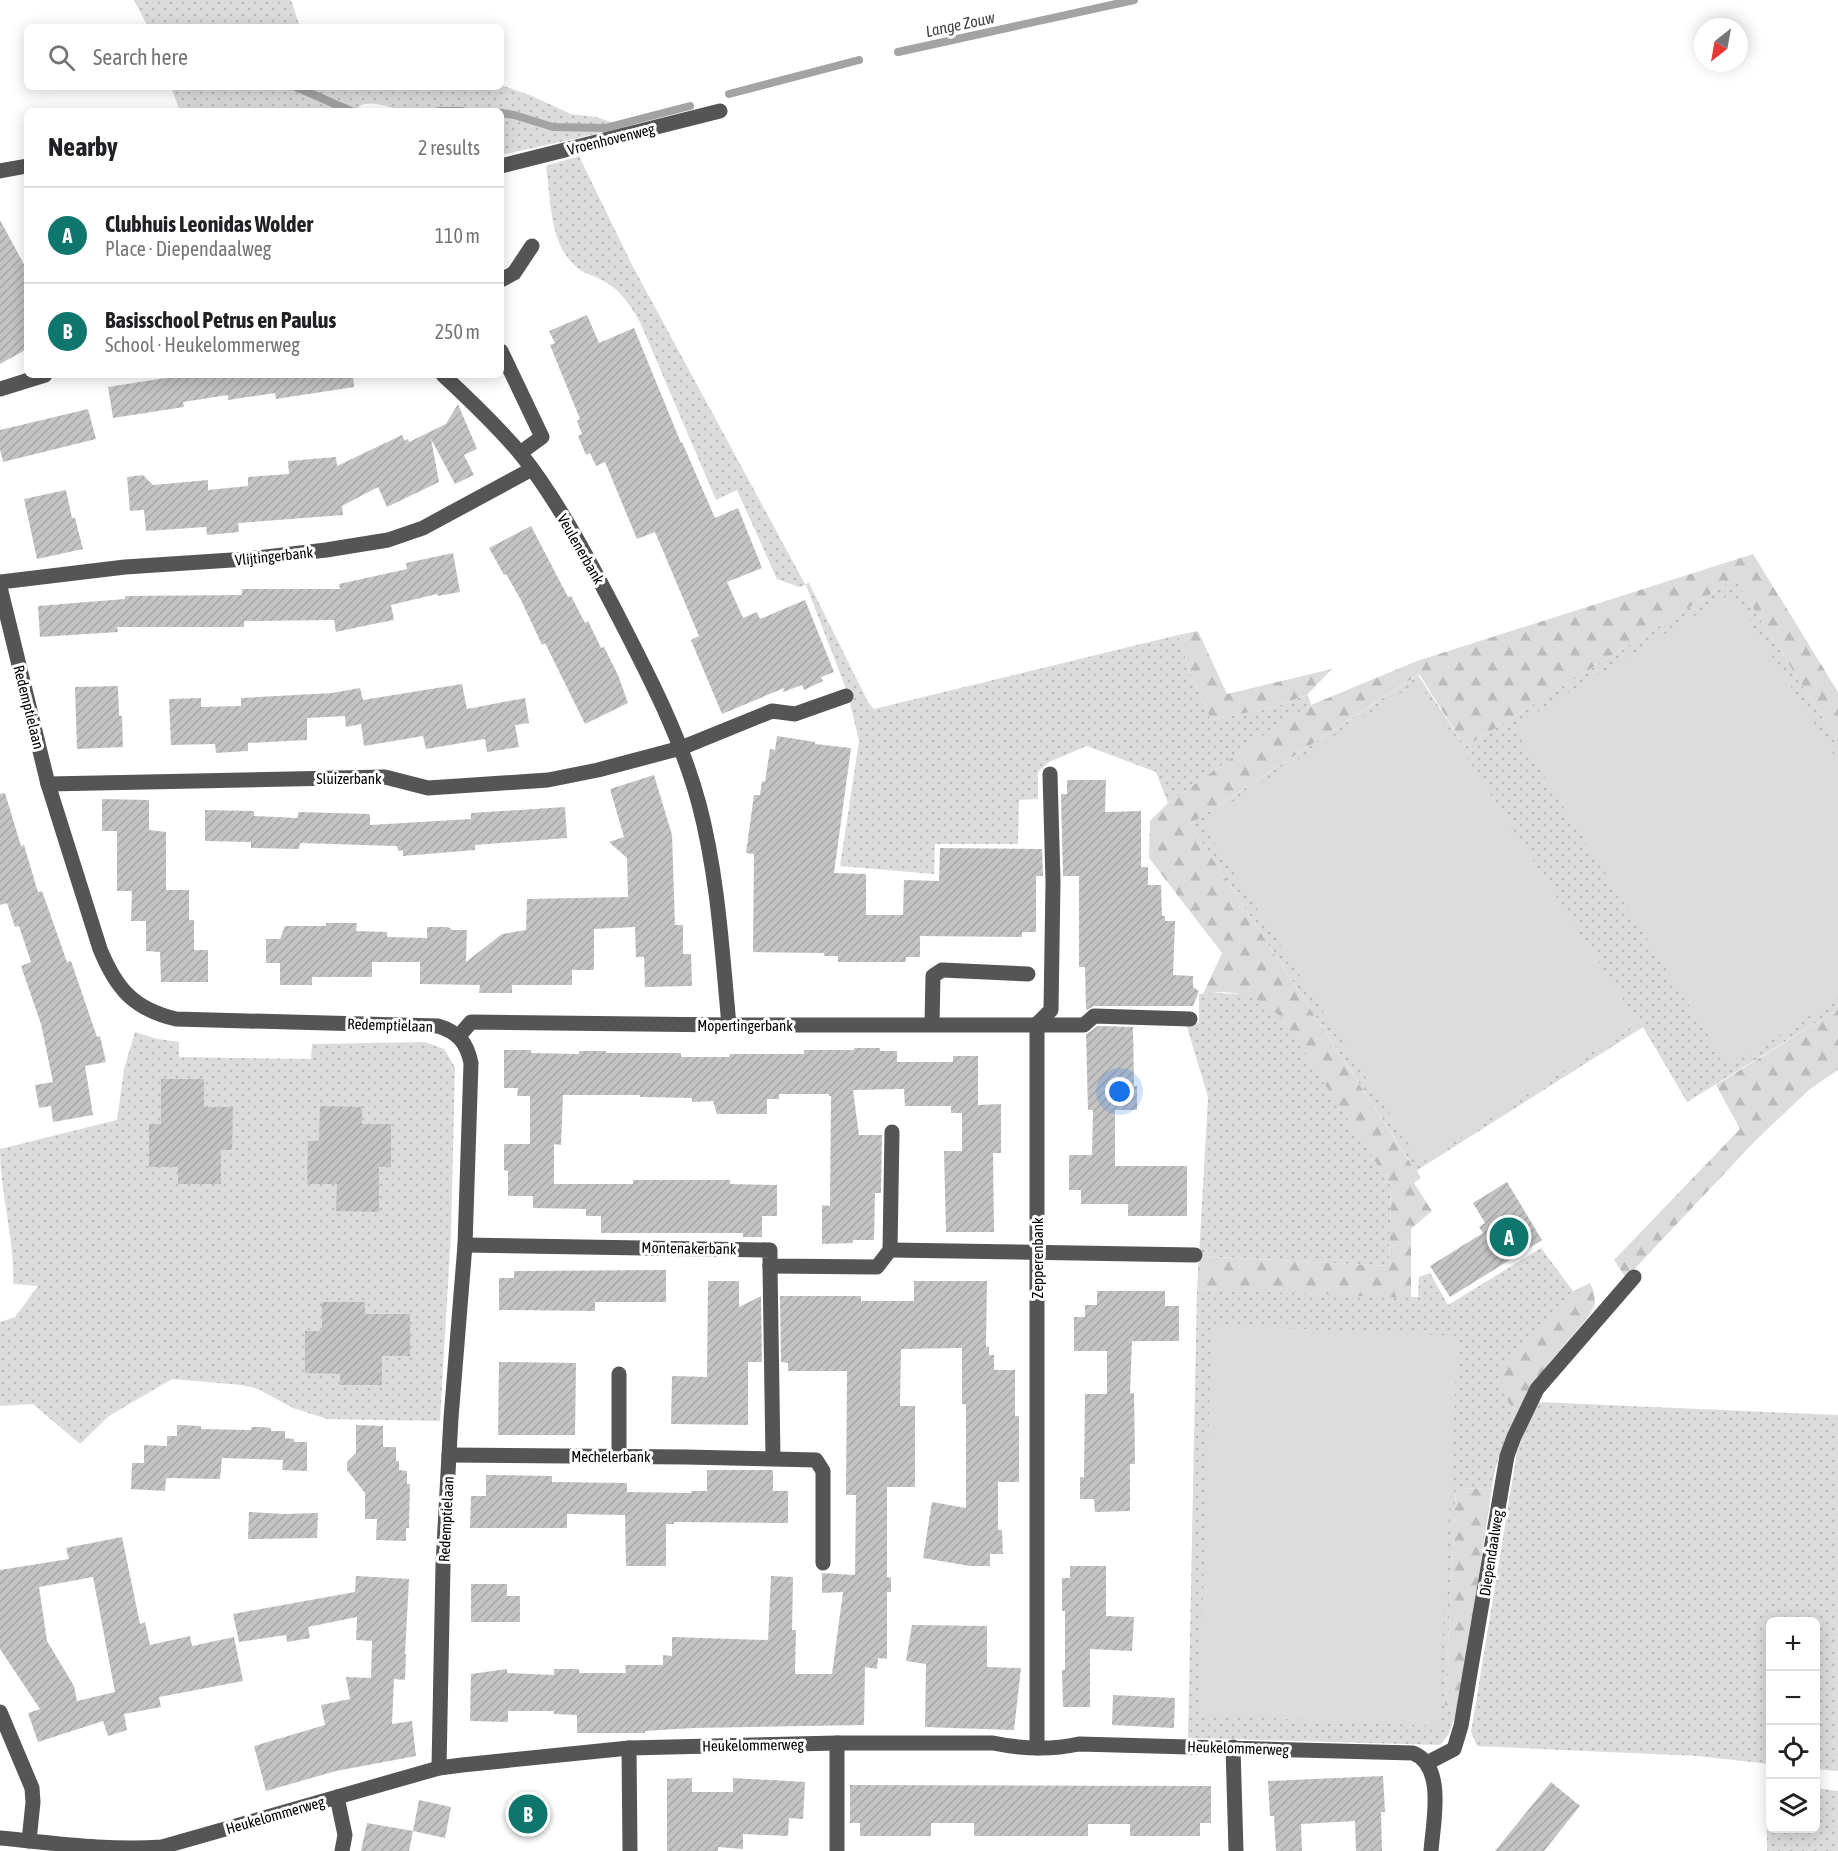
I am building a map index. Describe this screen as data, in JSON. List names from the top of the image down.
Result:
{
  "streets": {
    "street": [
      "Vroenhovenweg",
      "Veulenerbank",
      "Vlijtingerbank",
      "Redemptielaan",
      "Sluizerbank",
      "Mopertingerbank",
      "Montenakerbank",
      "Zepperenbank",
      "Mechelerbank",
      "Diependaalweg",
      "Heukelommerweg"
    ]
  },
  "crossings": [
    ["Veulenerbank", "Vlijtingerbank"],
    ["Veulenerbank", "Sluizerbank"],
    ["Veulenerbank", "Mopertingerbank"],
    ["Vlijtingerbank", "Redemptielaan"],
    ["Redemptielaan", "Sluizerbank"],
    ["Redemptielaan", "Mopertingerbank"],
    ["Redemptielaan", "Montenakerbank"],
    ["Redemptielaan", "Mechelerbank"],
    ["Redemptielaan", "Heukelommerweg"],
    ["Mopertingerbank", "Zepperenbank"],
    ["Zepperenbank", "Heukelommerweg"],
    ["Diependaalweg", "Heukelommerweg"]
  ],
  "water": ["Lange Zouw"],
  "north": "bottom left",
  "page": {
    "search": "Search here",
    "heading": ["Nearby", "2 results"],
    "list": [
      {
        "mark": "A",
        "name": "Clubhuis Leonidas Wolder",
        "note": "Place · Diependaalweg",
        "value": "110 m"
      },
      {
        "mark": "B",
        "name": "Basisschool Petrus en Paulus",
        "note": "School · Heukelommerweg",
        "value": "250 m"
      }
    ],
    "pins": ["A", "B"],
    "map_buttons": ["+", "−"]
  }
}
